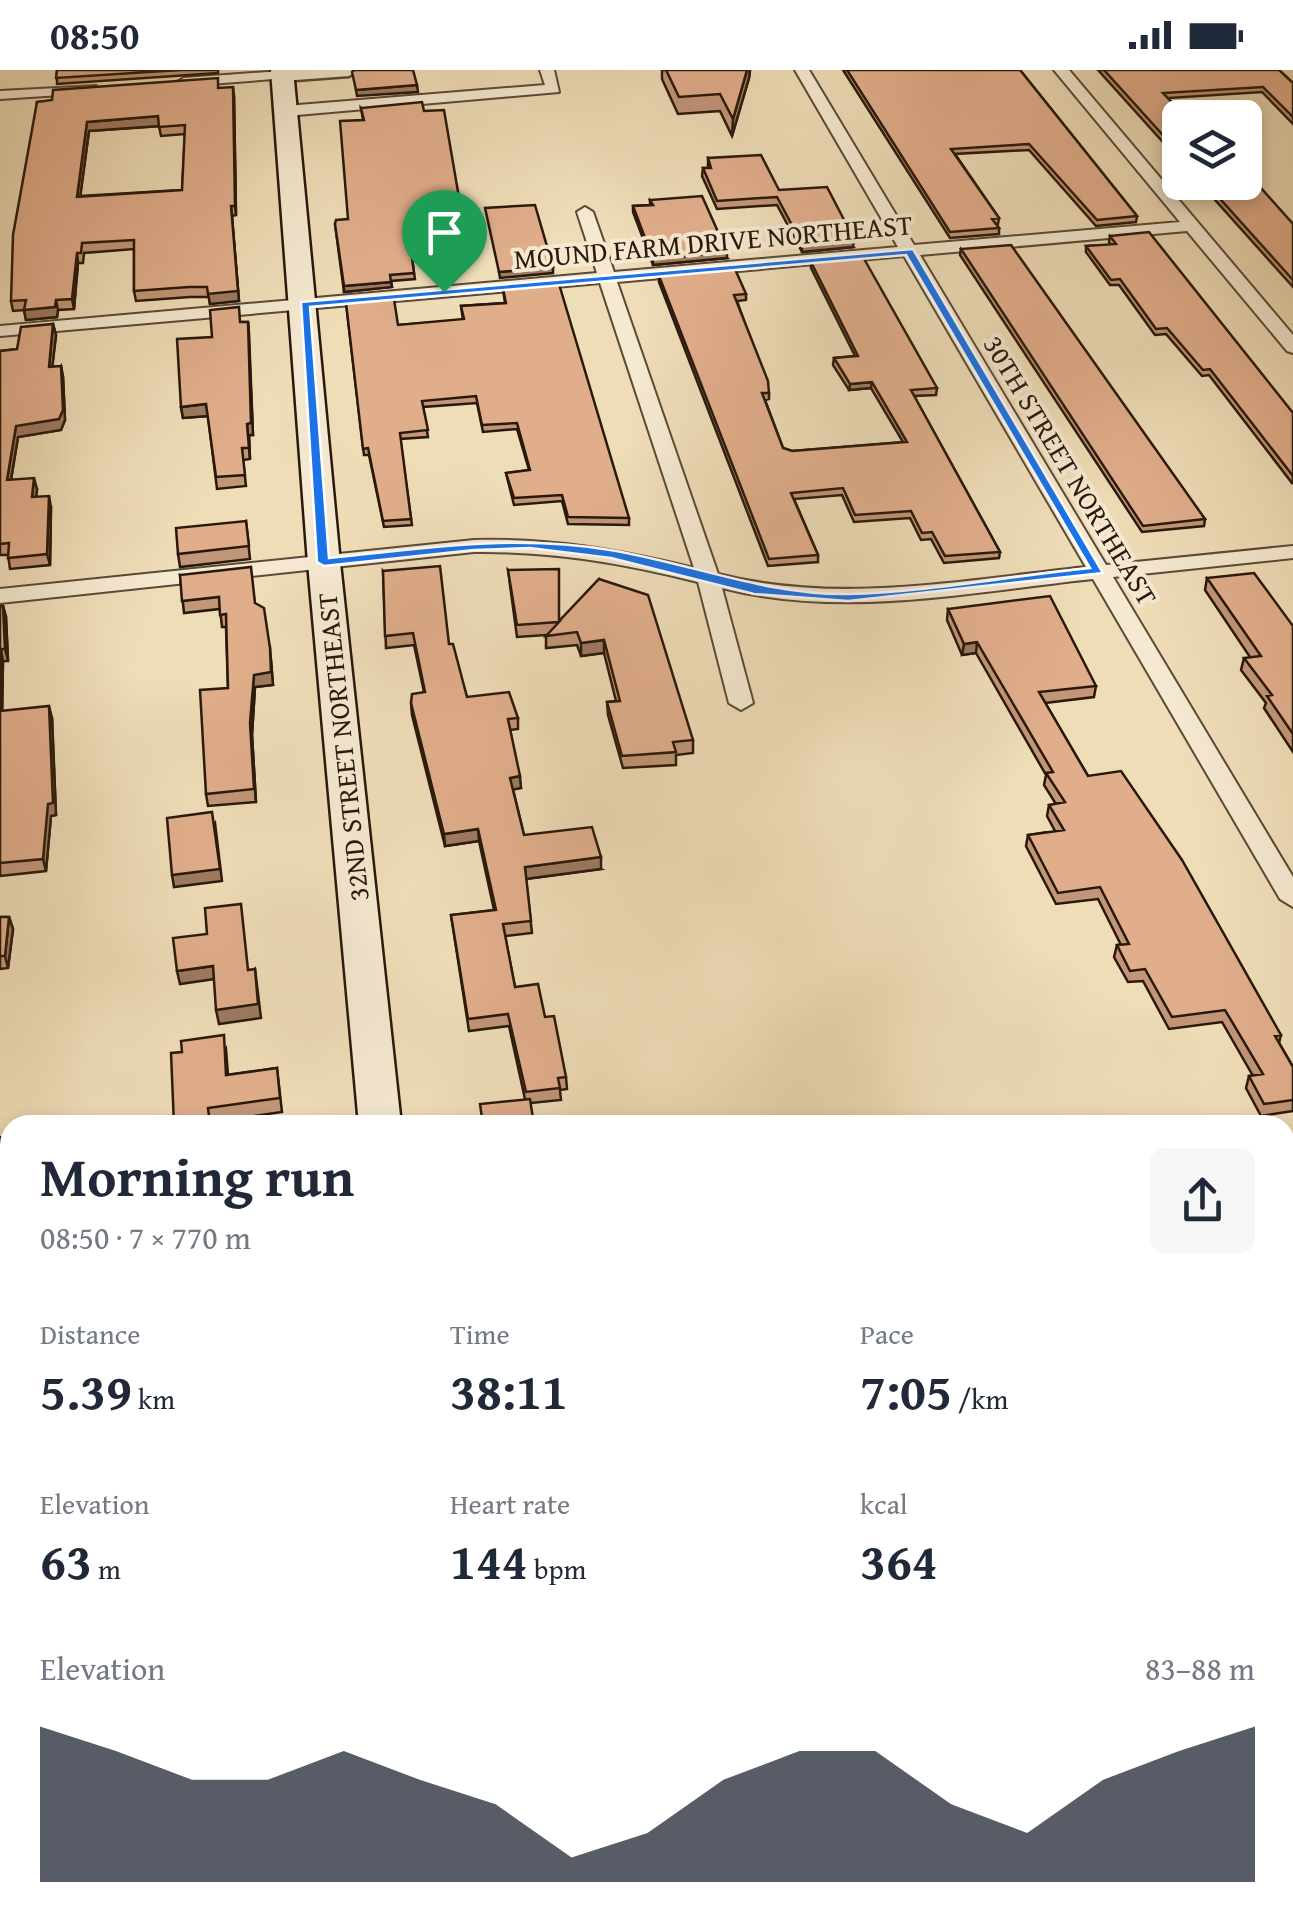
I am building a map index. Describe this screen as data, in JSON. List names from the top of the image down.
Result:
{
  "streets": {
    "main road": ["32ND STREET NORTHEAST"],
    "street": ["MOUND FARM DRIVE NORTHEAST", "30TH STREET NORTHEAST"]
  },
  "crossings": [
    ["MOUND FARM DRIVE NORTHEAST", "30TH STREET NORTHEAST"],
    ["MOUND FARM DRIVE NORTHEAST", "32ND STREET NORTHEAST"]
  ],
  "page": {
    "status": "08:50",
    "heading": ["Morning run", "08:50 · 7 × 770 m"],
    "stats": [
      ["Distance", "5.39 km"],
      ["Time", "38:11"],
      ["Pace", "7:05 /km"],
      ["Elevation", "63 m"],
      ["Heart rate", "144 bpm"],
      ["kcal", "364"]
    ],
    "chart": ["Elevation", "83–88 m"]
  }
}
